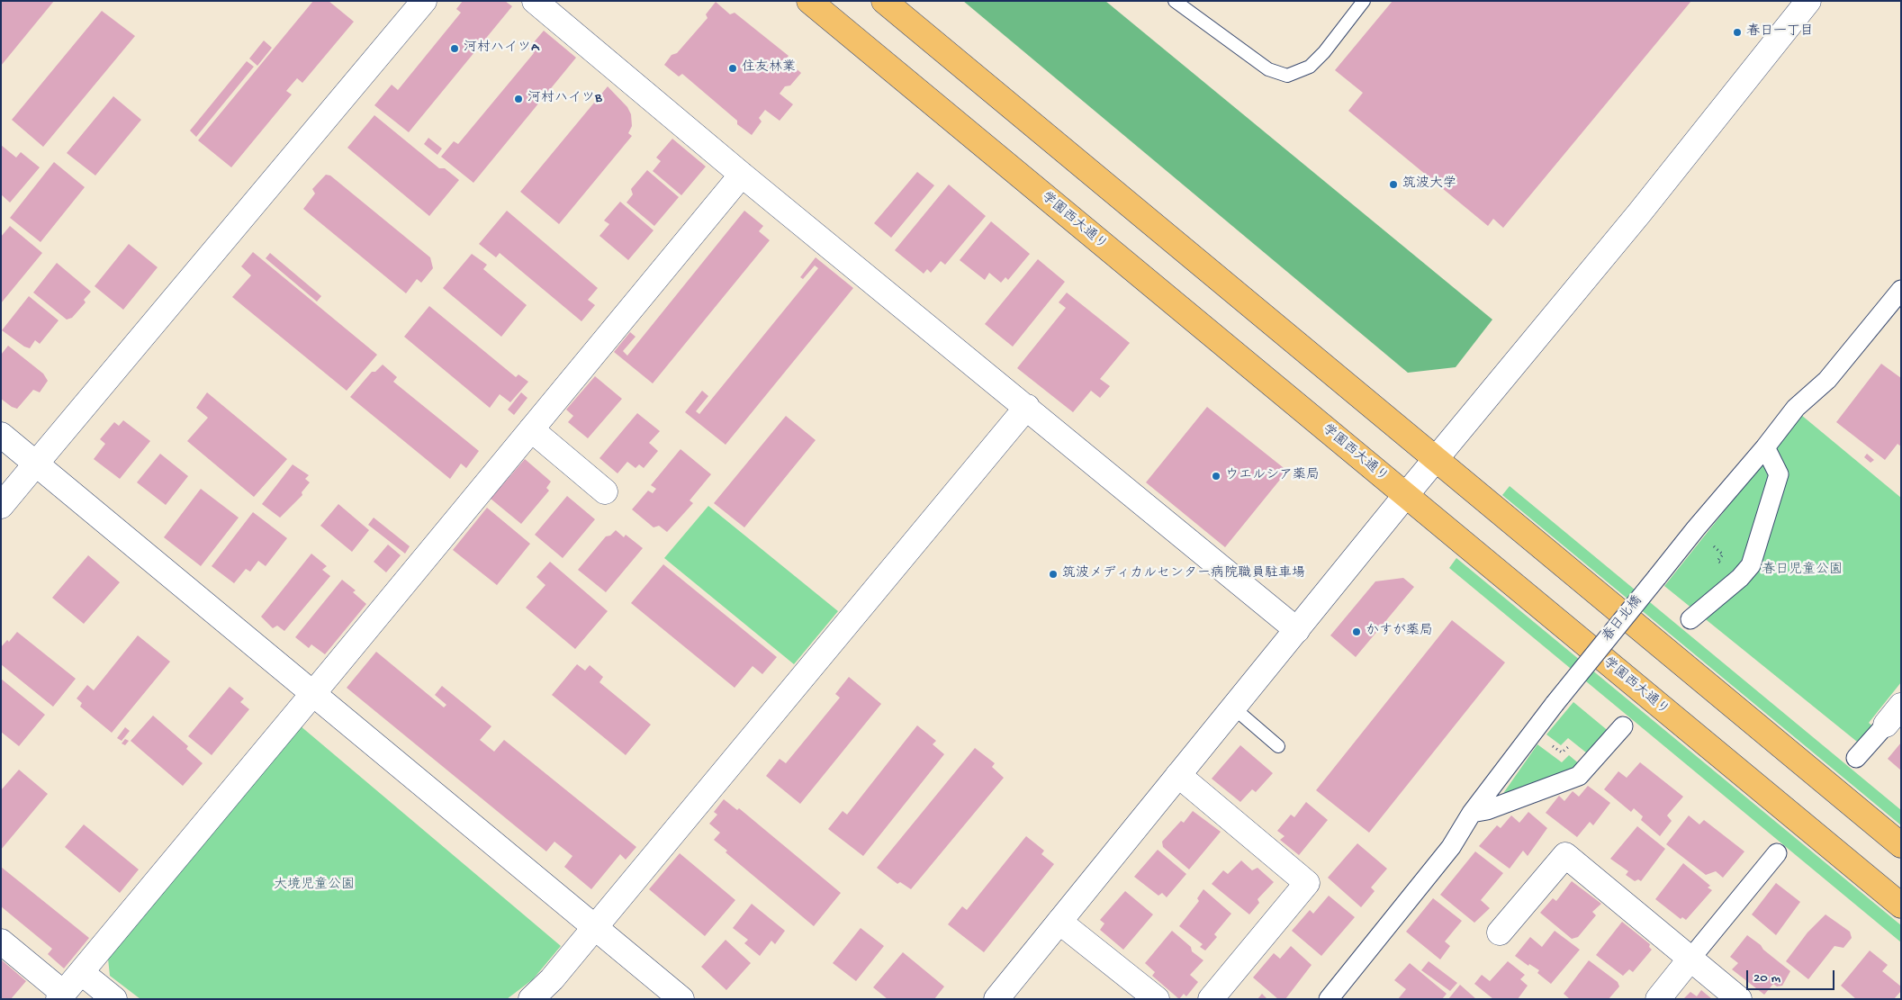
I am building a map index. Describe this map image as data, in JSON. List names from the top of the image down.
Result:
{
  "streets": {
    "highway": ["学園西大通り"],
    "street": ["春日北橋"]
  },
  "parks": ["春日児童公園", "大境児童公園"],
  "places": [
    "春日一丁目",
    "河村ハイツA",
    "住友林業",
    "河村ハイツB",
    "筑波大学",
    "ウエルシア薬局",
    "筑波メディカルセンター病院職員駐車場",
    "かすが薬局"
  ],
  "scale_bar": "20 m"
}
